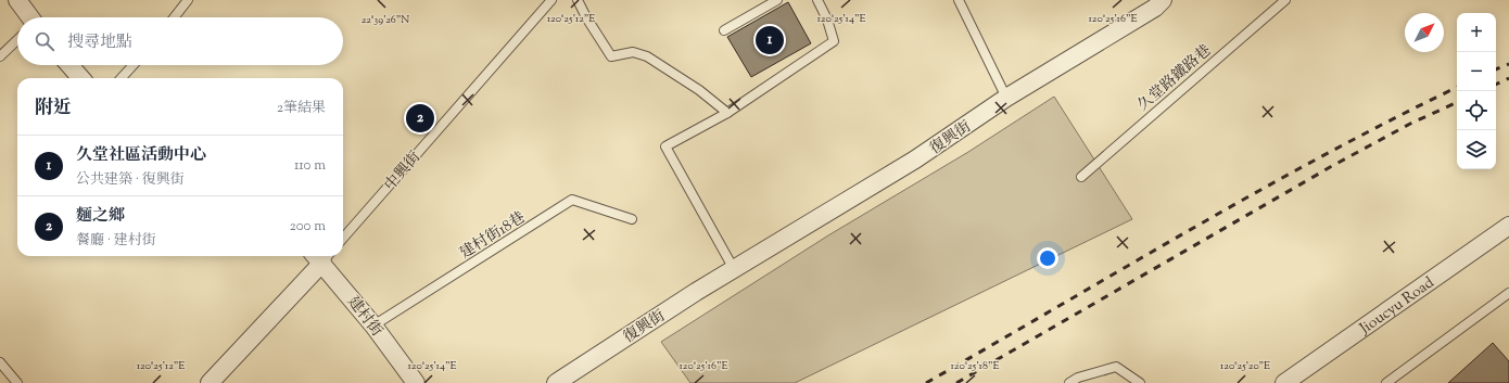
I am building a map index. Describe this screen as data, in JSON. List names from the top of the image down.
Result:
{
  "streets": {
    "street": ["復興街", "Jioucyu Road", "建村街"],
    "lane": ["久堂路鐵路巷", "中興街", "建村街18巷"]
  },
  "crossings": [
    ["建村街18巷", "建村街"]
  ],
  "north": "top right",
  "page": {
    "map_buttons": ["+", "−"],
    "search": "搜尋地點",
    "pins": ["1", "2"],
    "heading": ["附近", "2筆結果"],
    "list": [
      {
        "mark": "1",
        "name": "久堂社區活動中心",
        "note": "公共建築 · 復興街",
        "value": "110 m"
      },
      {
        "mark": "2",
        "name": "麵之鄉",
        "note": "餐廳 · 建村街",
        "value": "200 m"
      }
    ]
  },
  "coordinates": [
    "120°25'12\"E",
    "120°25'14\"E",
    "120°25'16\"E",
    "22°39'26\"N",
    "120°25'18\"E",
    "120°25'20\"E"
  ]
}
